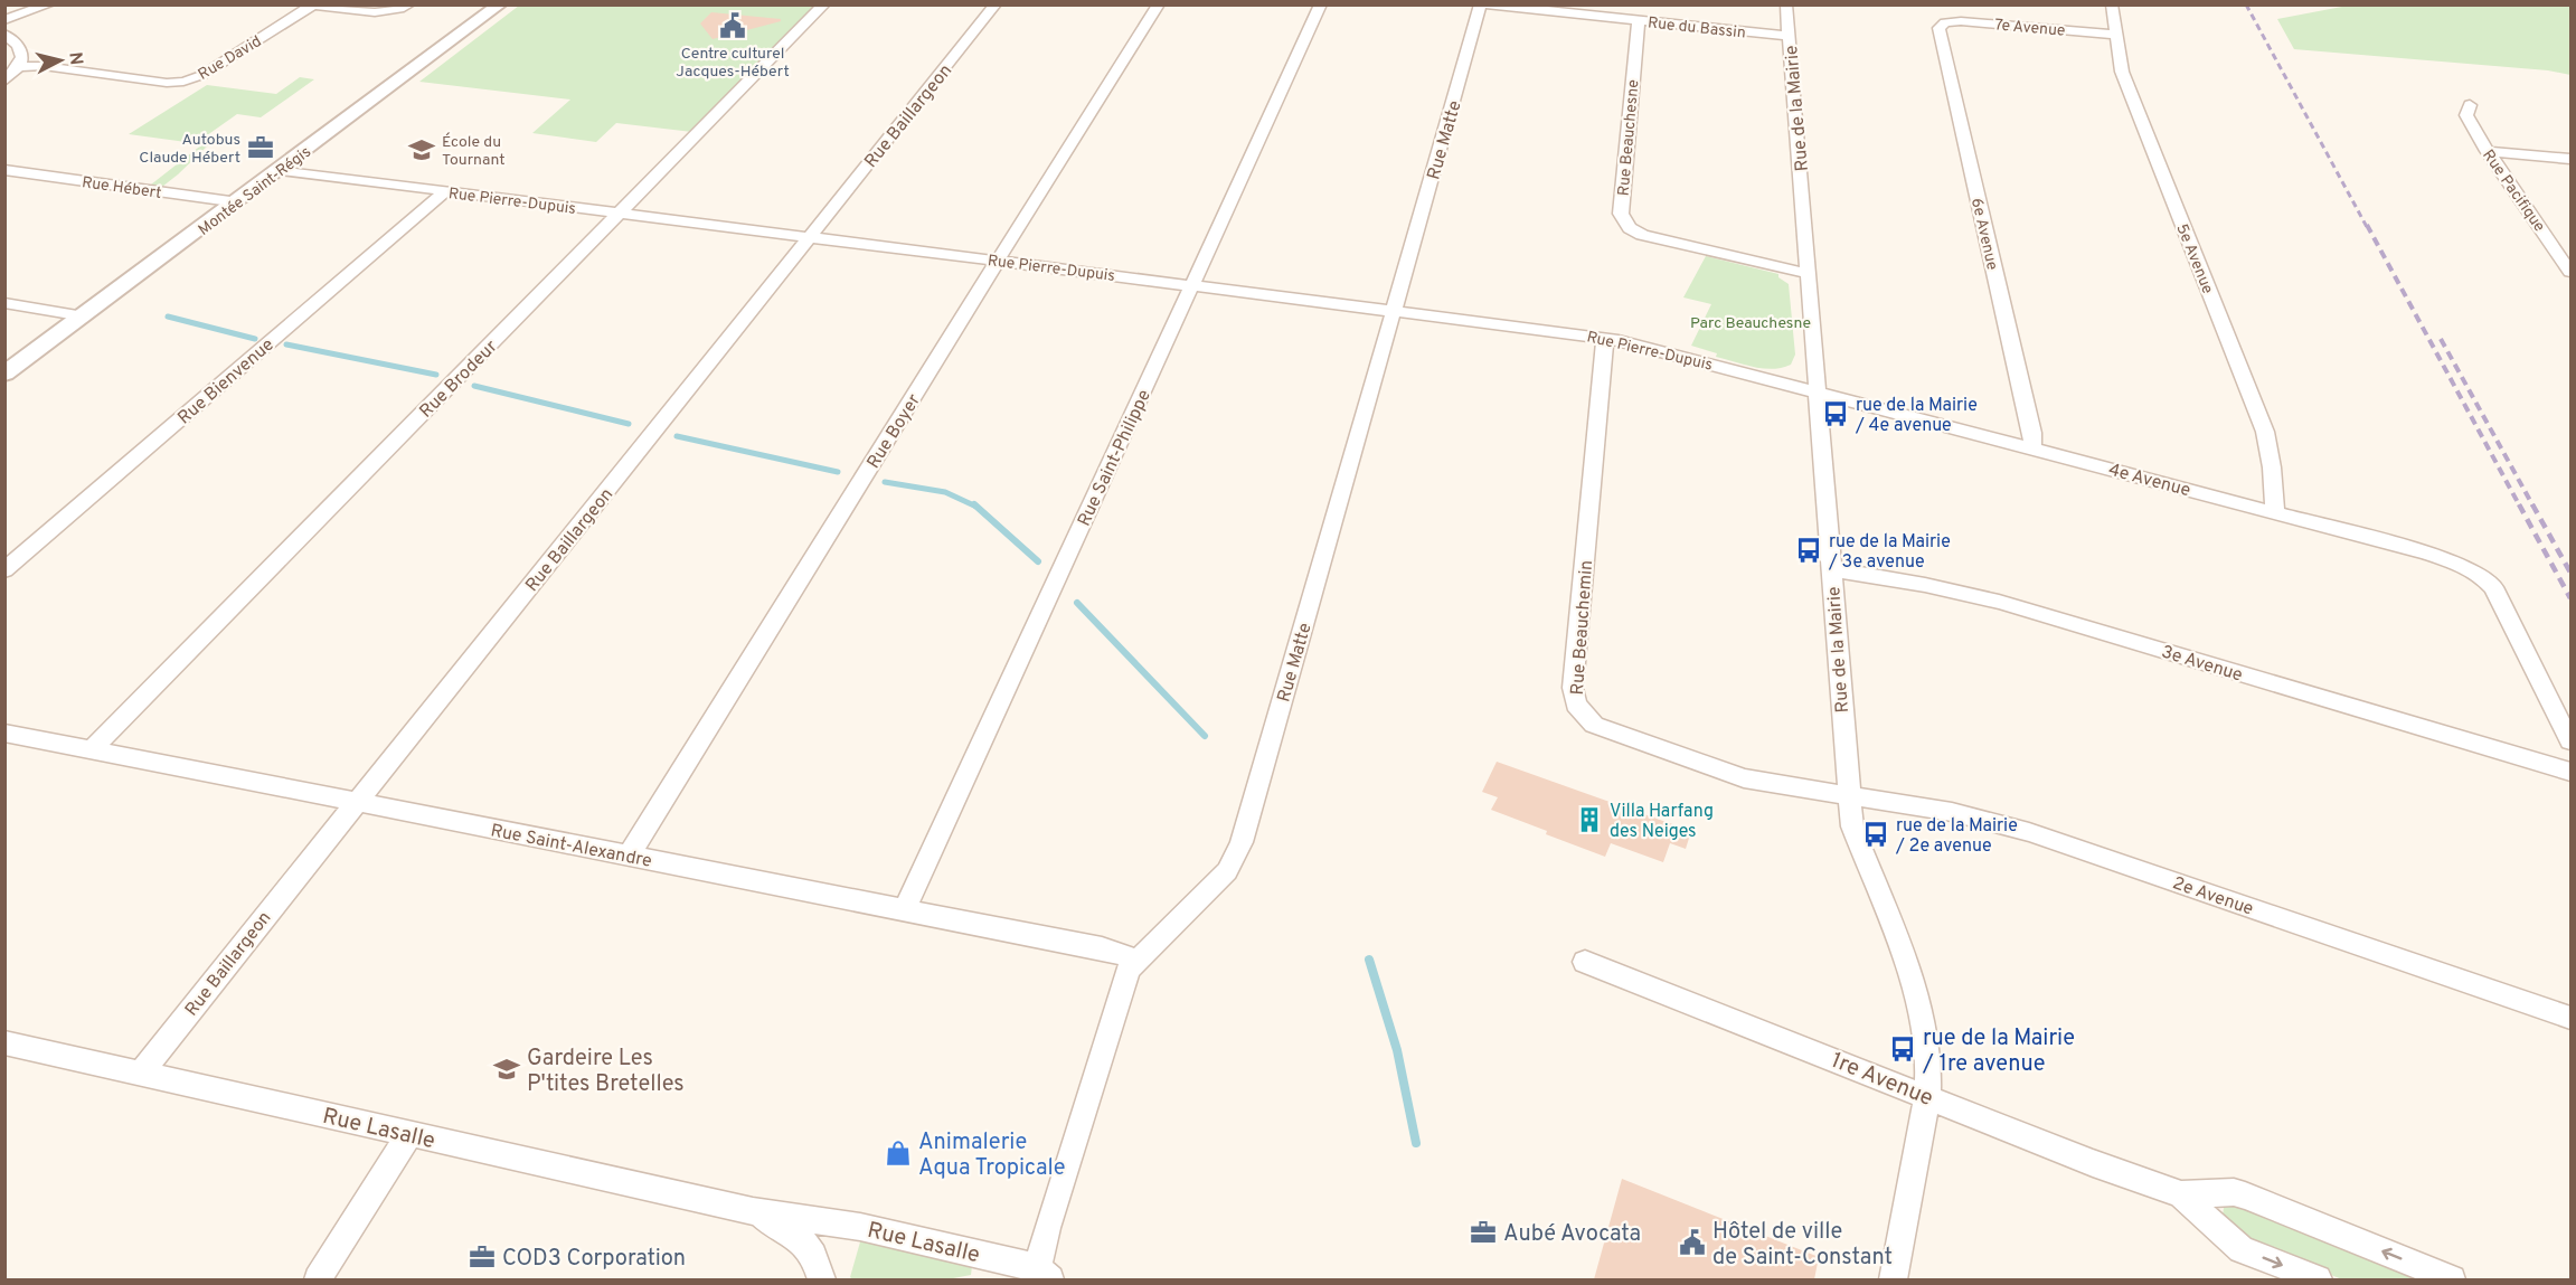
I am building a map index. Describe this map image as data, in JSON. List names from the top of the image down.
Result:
{
  "streets": {
    "street": [
      "Rue du Bassin",
      "7e Avenue",
      "Rue David",
      "Rue de la Mairie",
      "Rue Baillargeon",
      "Rue Beauchesne",
      "Rue Matte",
      "Rue Hébert",
      "Montée Saint-Régis",
      "Rue Pacifique",
      "Rue Pierre-Dupuis",
      "6e Avenue",
      "5e Avenue",
      "Rue Brodeur",
      "Rue Bienvenue",
      "Rue Boyer",
      "Rue Saint-Philippe",
      "4e Avenue",
      "Rue Beauchemin",
      "3e Avenue",
      "Rue Saint-Alexandre",
      "2e Avenue",
      "1re Avenue",
      "Rue Lasalle"
    ]
  },
  "crossings": [
    ["Rue du Bassin", "Rue de la Mairie"],
    ["Rue du Bassin", "Rue Beauchesne"],
    ["Rue du Bassin", "Rue Matte"],
    ["7e Avenue", "6e Avenue"],
    ["7e Avenue", "5e Avenue"],
    ["Rue de la Mairie", "Rue Beauchesne"],
    ["Rue de la Mairie", "Rue Pierre-Dupuis"],
    ["Rue de la Mairie", "4e Avenue"],
    ["Rue de la Mairie", "Rue Beauchemin"],
    ["Rue de la Mairie", "3e Avenue"],
    ["Rue de la Mairie", "2e Avenue"],
    ["Rue de la Mairie", "1re Avenue"],
    ["Rue Baillargeon", "Rue Pierre-Dupuis"],
    ["Rue Baillargeon", "Rue Saint-Alexandre"],
    ["Rue Baillargeon", "Rue Lasalle"],
    ["Rue Matte", "Rue Pierre-Dupuis"],
    ["Rue Matte", "Rue Saint-Alexandre"],
    ["Rue Matte", "Rue Lasalle"],
    ["Rue Hébert", "Montée Saint-Régis"],
    ["Montée Saint-Régis", "Rue Pierre-Dupuis"],
    ["Rue Pierre-Dupuis", "Rue Brodeur"],
    ["Rue Pierre-Dupuis", "Rue Bienvenue"],
    ["Rue Pierre-Dupuis", "Rue Boyer"],
    ["Rue Pierre-Dupuis", "Rue Saint-Philippe"],
    ["Rue Pierre-Dupuis", "4e Avenue"],
    ["Rue Pierre-Dupuis", "Rue Beauchemin"],
    ["6e Avenue", "4e Avenue"],
    ["5e Avenue", "4e Avenue"],
    ["Rue Brodeur", "Rue Saint-Alexandre"],
    ["Rue Boyer", "Rue Saint-Alexandre"],
    ["Rue Saint-Philippe", "Rue Saint-Alexandre"],
    ["Rue Beauchemin", "2e Avenue"]
  ],
  "parks": ["Parc Beauchesne"],
  "places": {
    "public building": ["Centre culturel Jacques-Hébert", "Hôtel de ville de Saint-Constant"],
    "office": ["Autobus Claude Hébert", "Aubé Avocata", "COD3 Corporation"],
    "school or university": ["École du Tournant", "Gardeire Les P'tites Bretelles"],
    "bus stop": [
      "rue de la Mairie / 4e avenue",
      "rue de la Mairie / 3e avenue",
      "rue de la Mairie / 2e avenue",
      "rue de la Mairie / 1re avenue"
    ],
    "building": ["Villa Harfang des Neiges"],
    "shop": ["Animalerie Aqua Tropicale"]
  },
  "north": "right"
}
